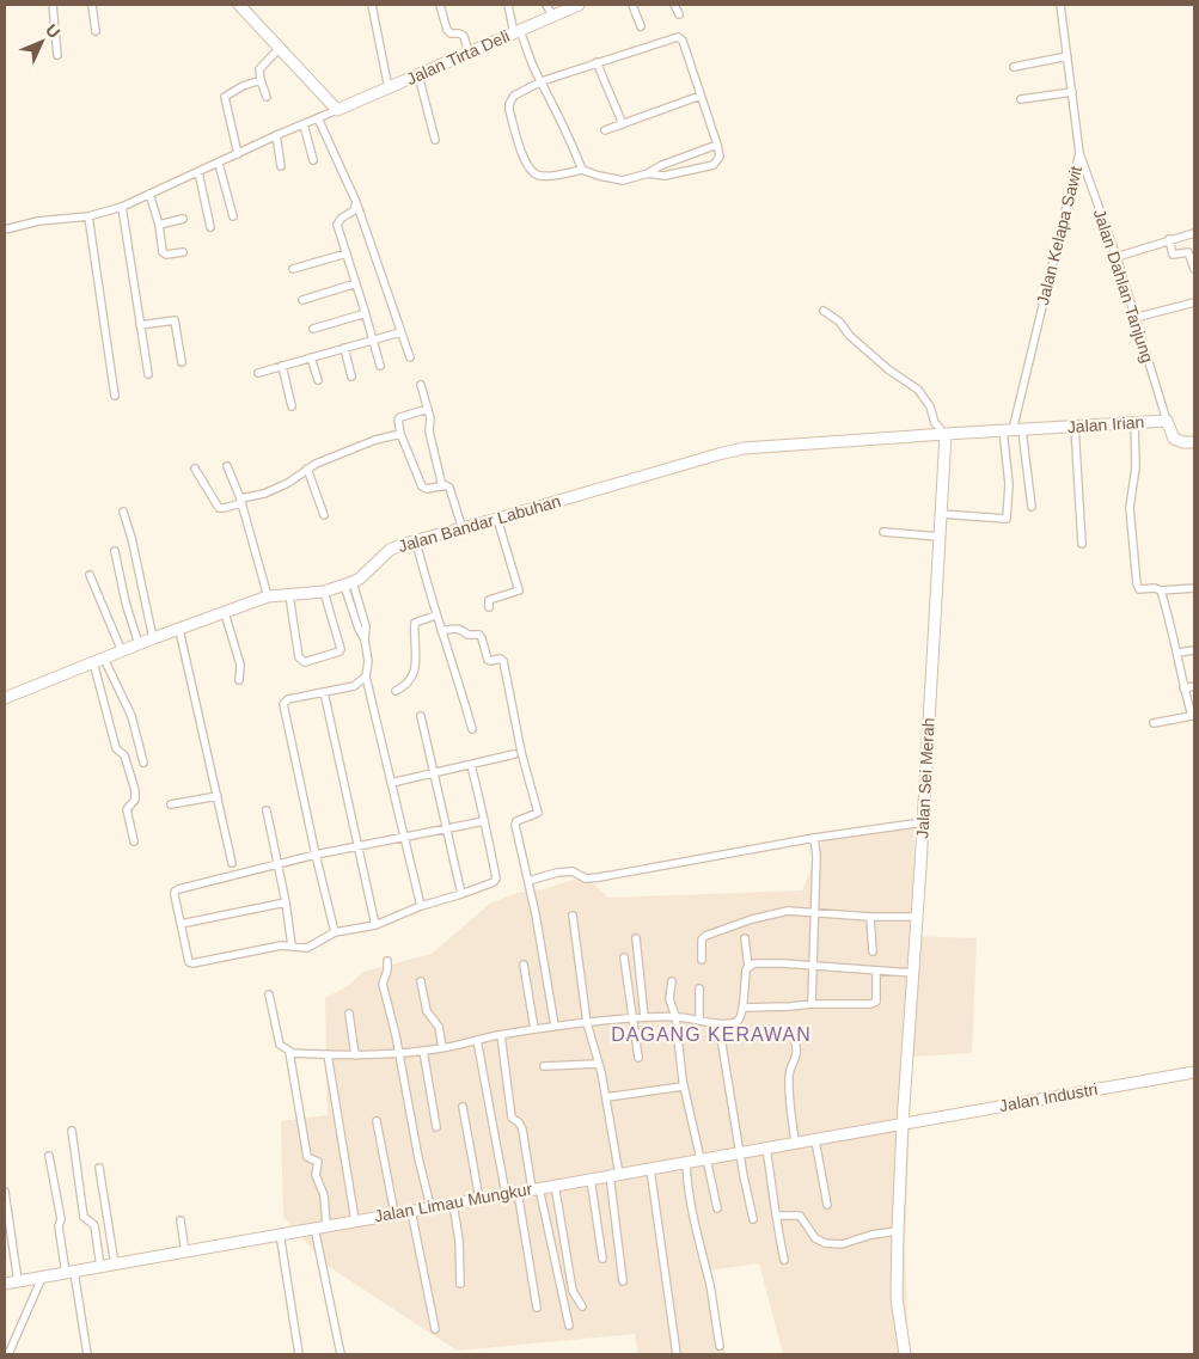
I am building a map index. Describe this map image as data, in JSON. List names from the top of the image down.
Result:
{
  "streets": {
    "street": [
      "Jalan Tirta Deli",
      "Jalan Kelapa Sawit",
      "Jalan Dahlan Tanjung",
      "Jalan Irian",
      "Jalan Bandar Labuhan",
      "Jalan Sei Merah",
      "Jalan Industri",
      "Jalan Limau Mungkur"
    ]
  },
  "crossings": [
    ["Jalan Kelapa Sawit", "Jalan Dahlan Tanjung"],
    ["Jalan Kelapa Sawit", "Jalan Irian"],
    ["Jalan Dahlan Tanjung", "Jalan Irian"],
    ["Jalan Irian", "Jalan Bandar Labuhan"],
    ["Jalan Irian", "Jalan Sei Merah"],
    ["Jalan Bandar Labuhan", "Jalan Sei Merah"],
    ["Jalan Sei Merah", "Jalan Industri"],
    ["Jalan Sei Merah", "Jalan Limau Mungkur"],
    ["Jalan Industri", "Jalan Limau Mungkur"]
  ],
  "districts": ["DAGANG KERAWAN"],
  "north": "top right"
}
